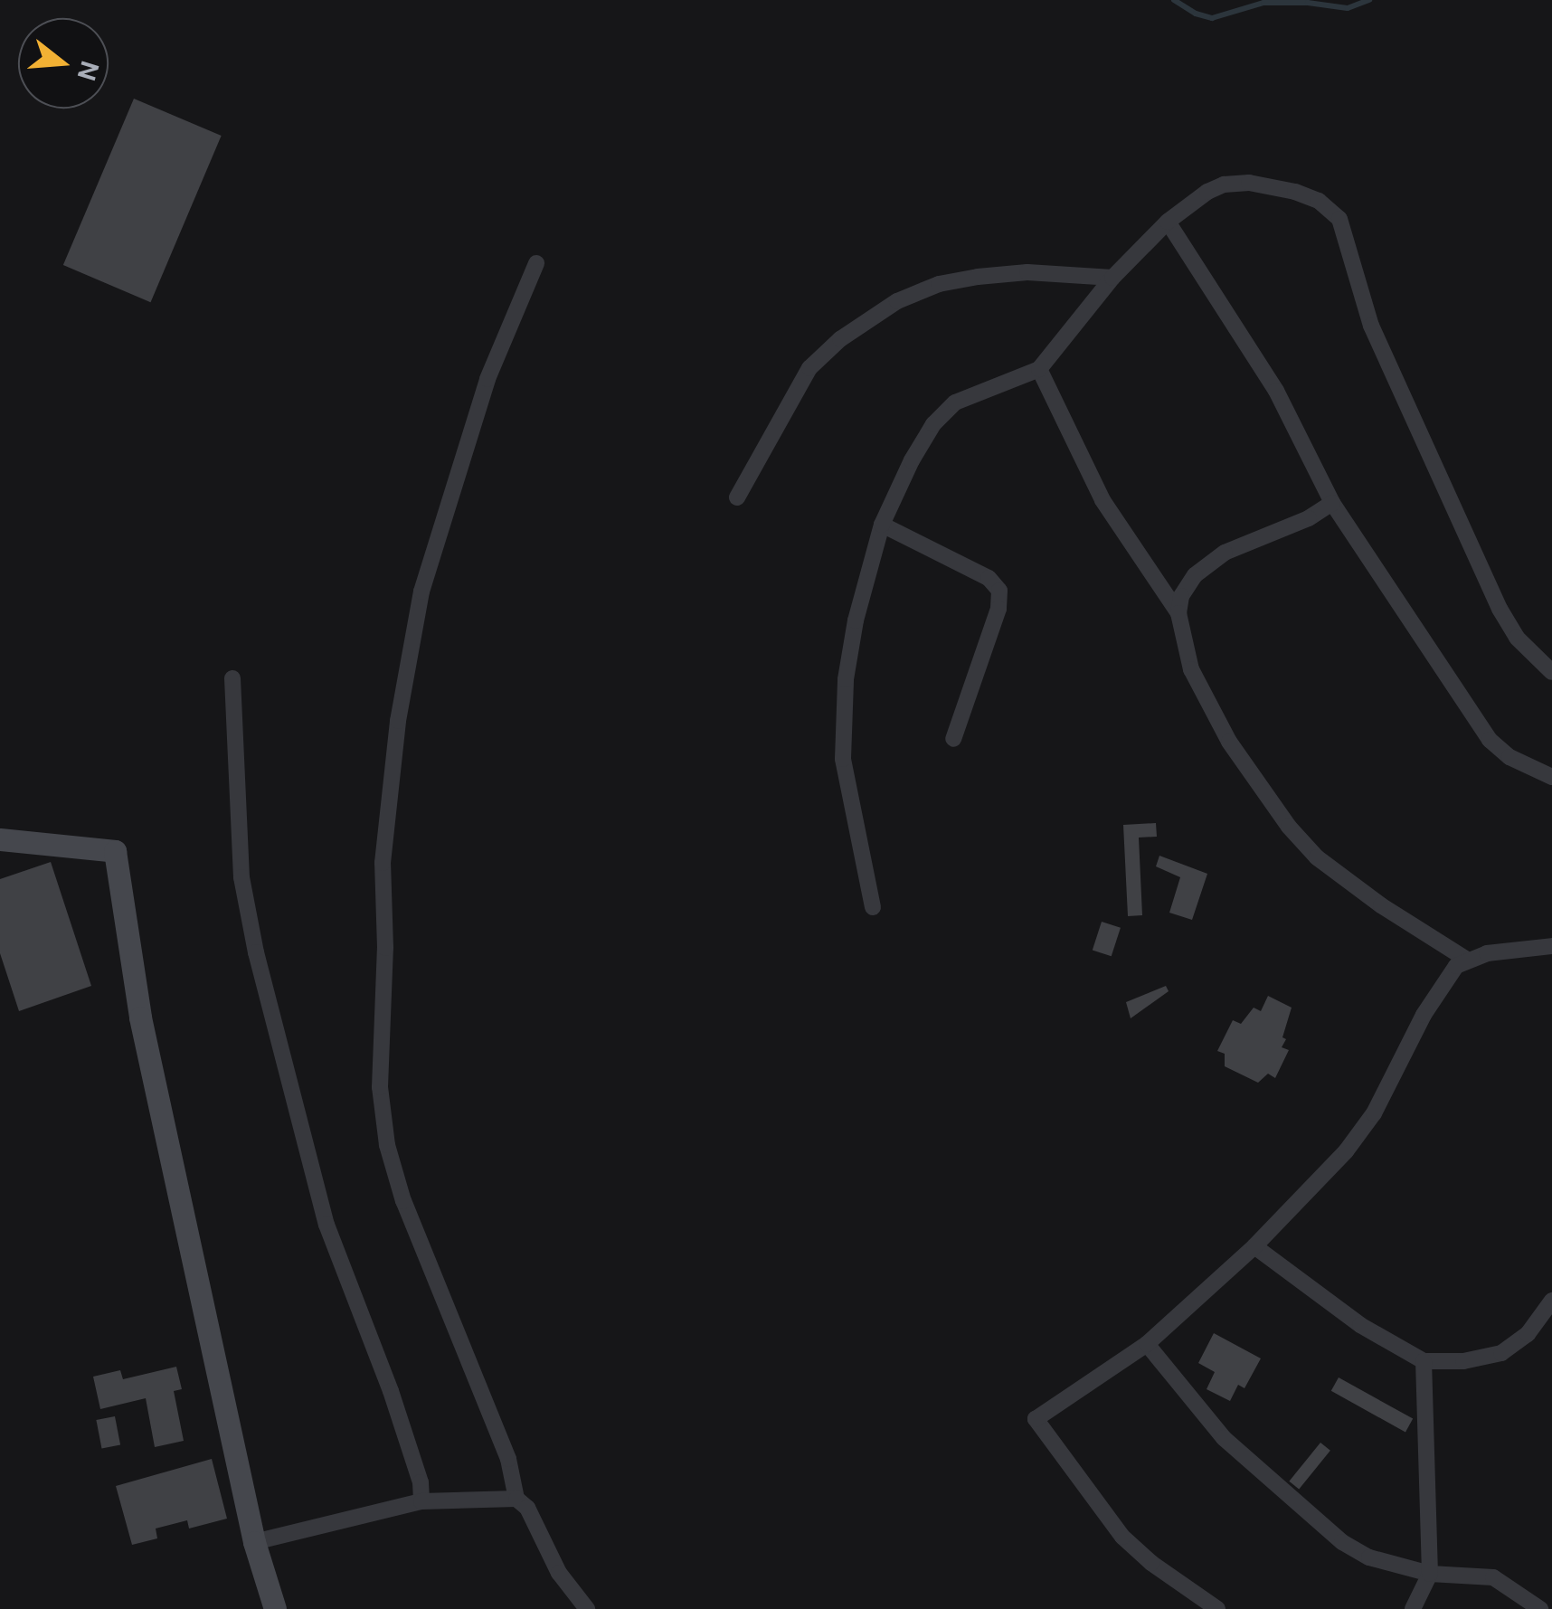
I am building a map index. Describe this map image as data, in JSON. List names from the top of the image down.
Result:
{
  "north": "right"
}
